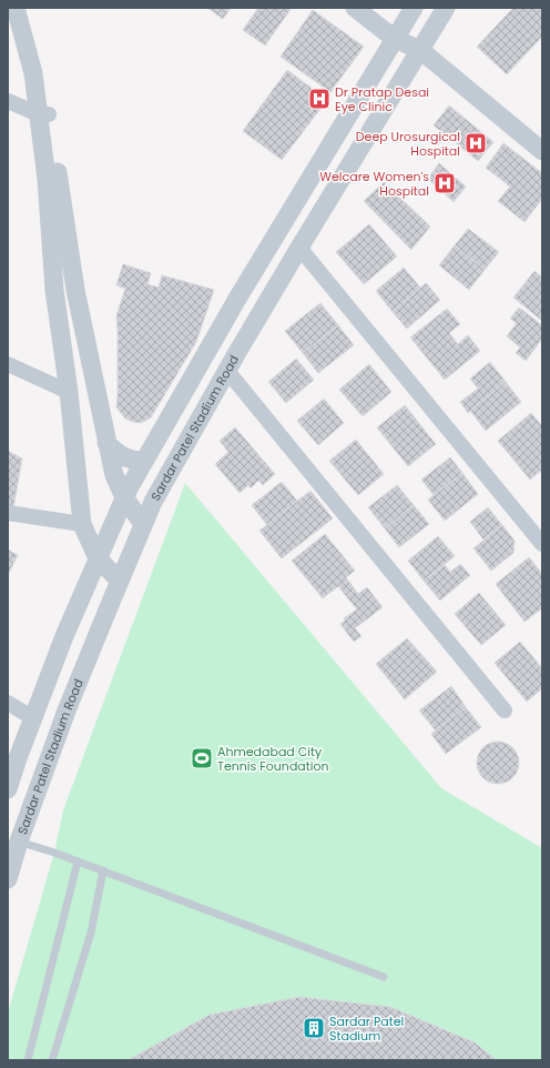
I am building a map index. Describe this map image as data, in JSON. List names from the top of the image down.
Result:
{
  "streets": {
    "street": ["Sardar Patel Stadium Road"]
  },
  "places": {
    "hospital": ["Dr Pratap Desai Eye Clinic", "Deep Urosurgical Hospital", "Welcare Women's Hospital"],
    "sports": ["Ahmedabad City Tennis Foundation"],
    "building": ["Sardar Patel Stadium"]
  }
}
